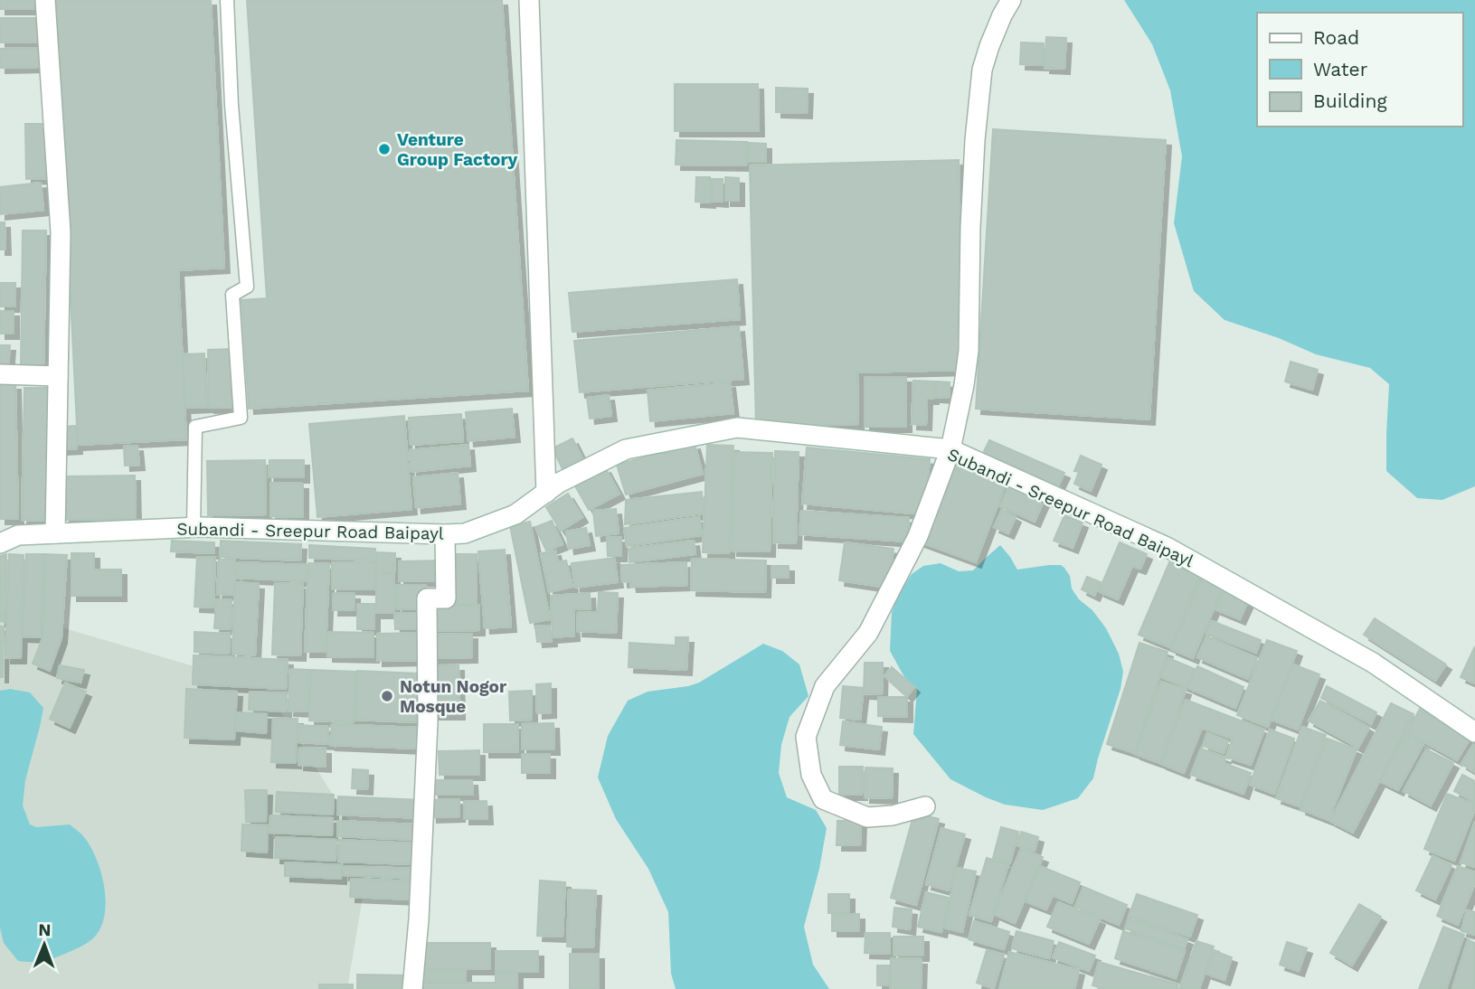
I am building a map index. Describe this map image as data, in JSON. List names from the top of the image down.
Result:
{
  "streets": {
    "street": ["Subandi - Sreepur Road Baipayl"]
  },
  "places": ["Venture Group Factory", "Notun Nogor Mosque"],
  "legend": ["Road", "Water", "Building"],
  "north": "top"
}
